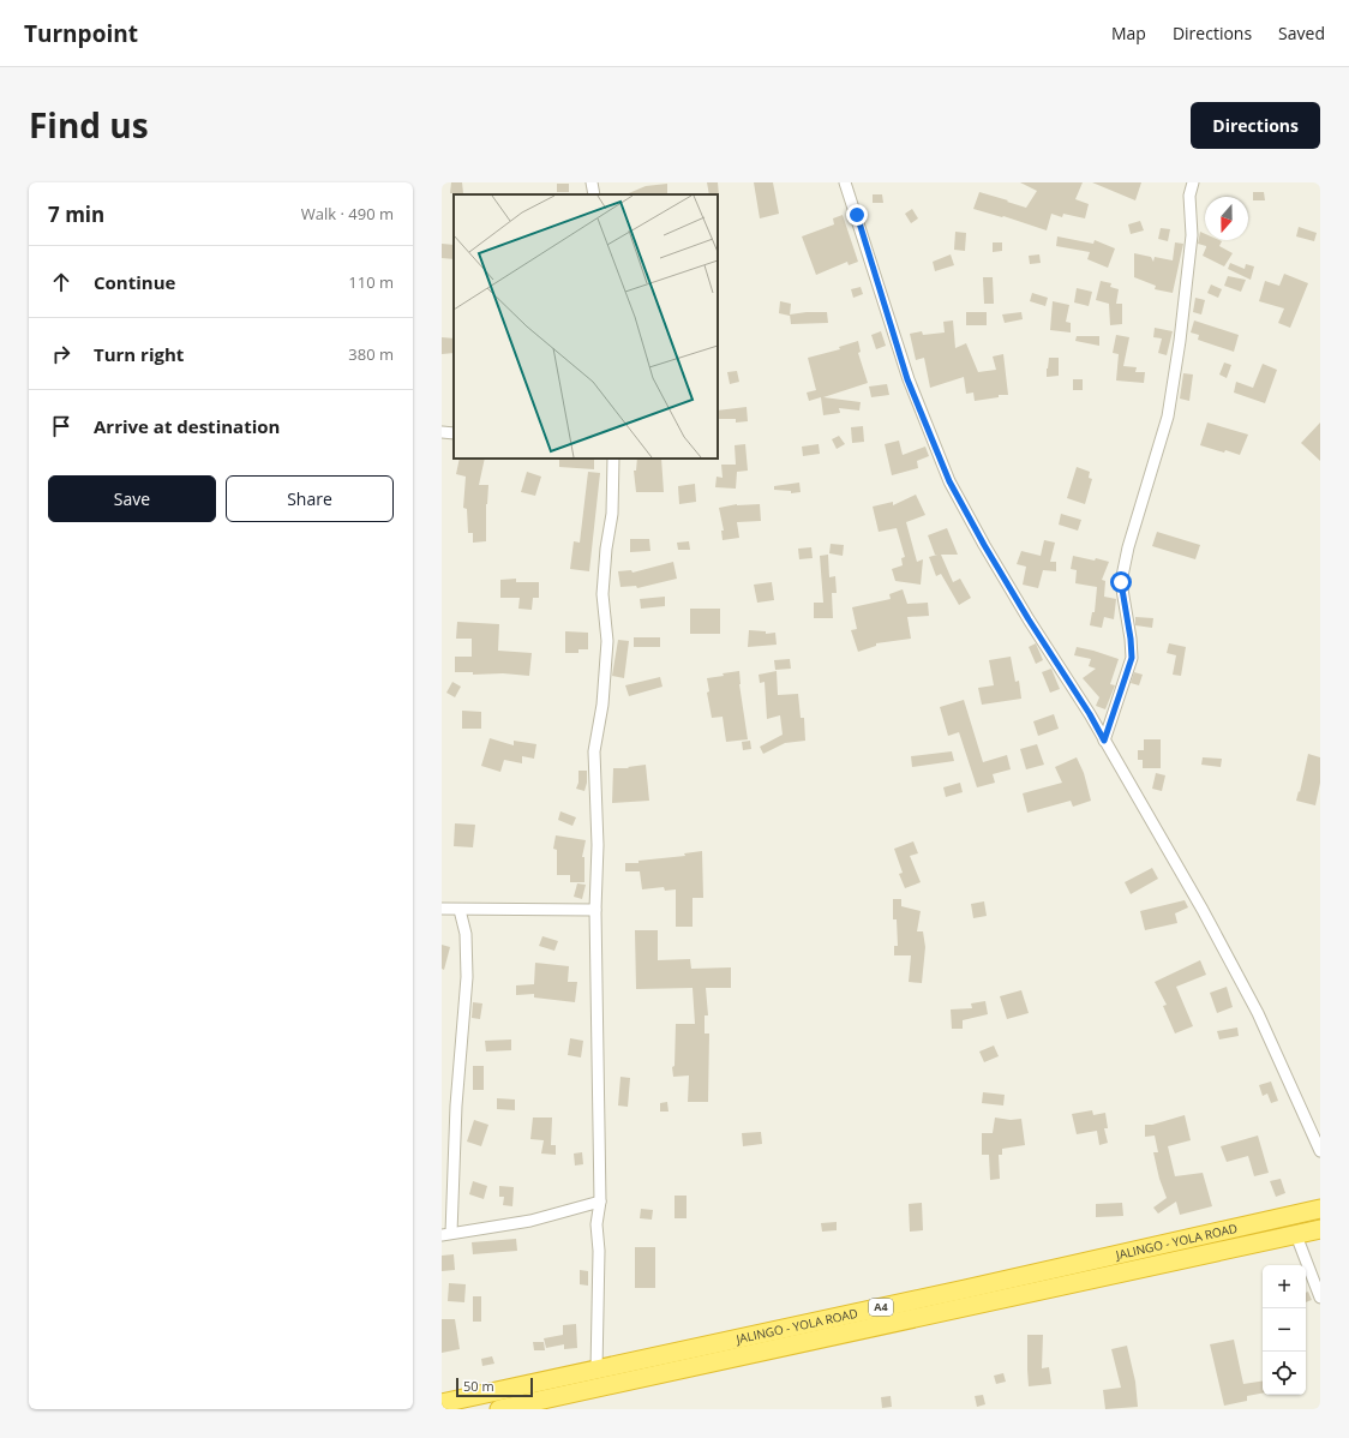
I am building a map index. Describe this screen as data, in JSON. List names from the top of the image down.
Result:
{
  "streets": {
    "highway": ["JALINGO - YOLA ROAD", "A4"]
  },
  "scale_bar": "50 m",
  "north": "bottom",
  "page": {
    "header": "Turnpoint",
    "nav": ["Map", "Directions", "Saved"],
    "title": "Find us",
    "buttons": [
      "Directions",
      ["Save", "Share"]
    ],
    "heading": ["7 min", "Walk · 490 m"],
    "list": [
      ["Continue", "110 m"],
      ["Turn right", "380 m"],
      "Arrive at destination"
    ],
    "map_buttons": ["+", "−"],
    "scale": "50 m"
  }
}
